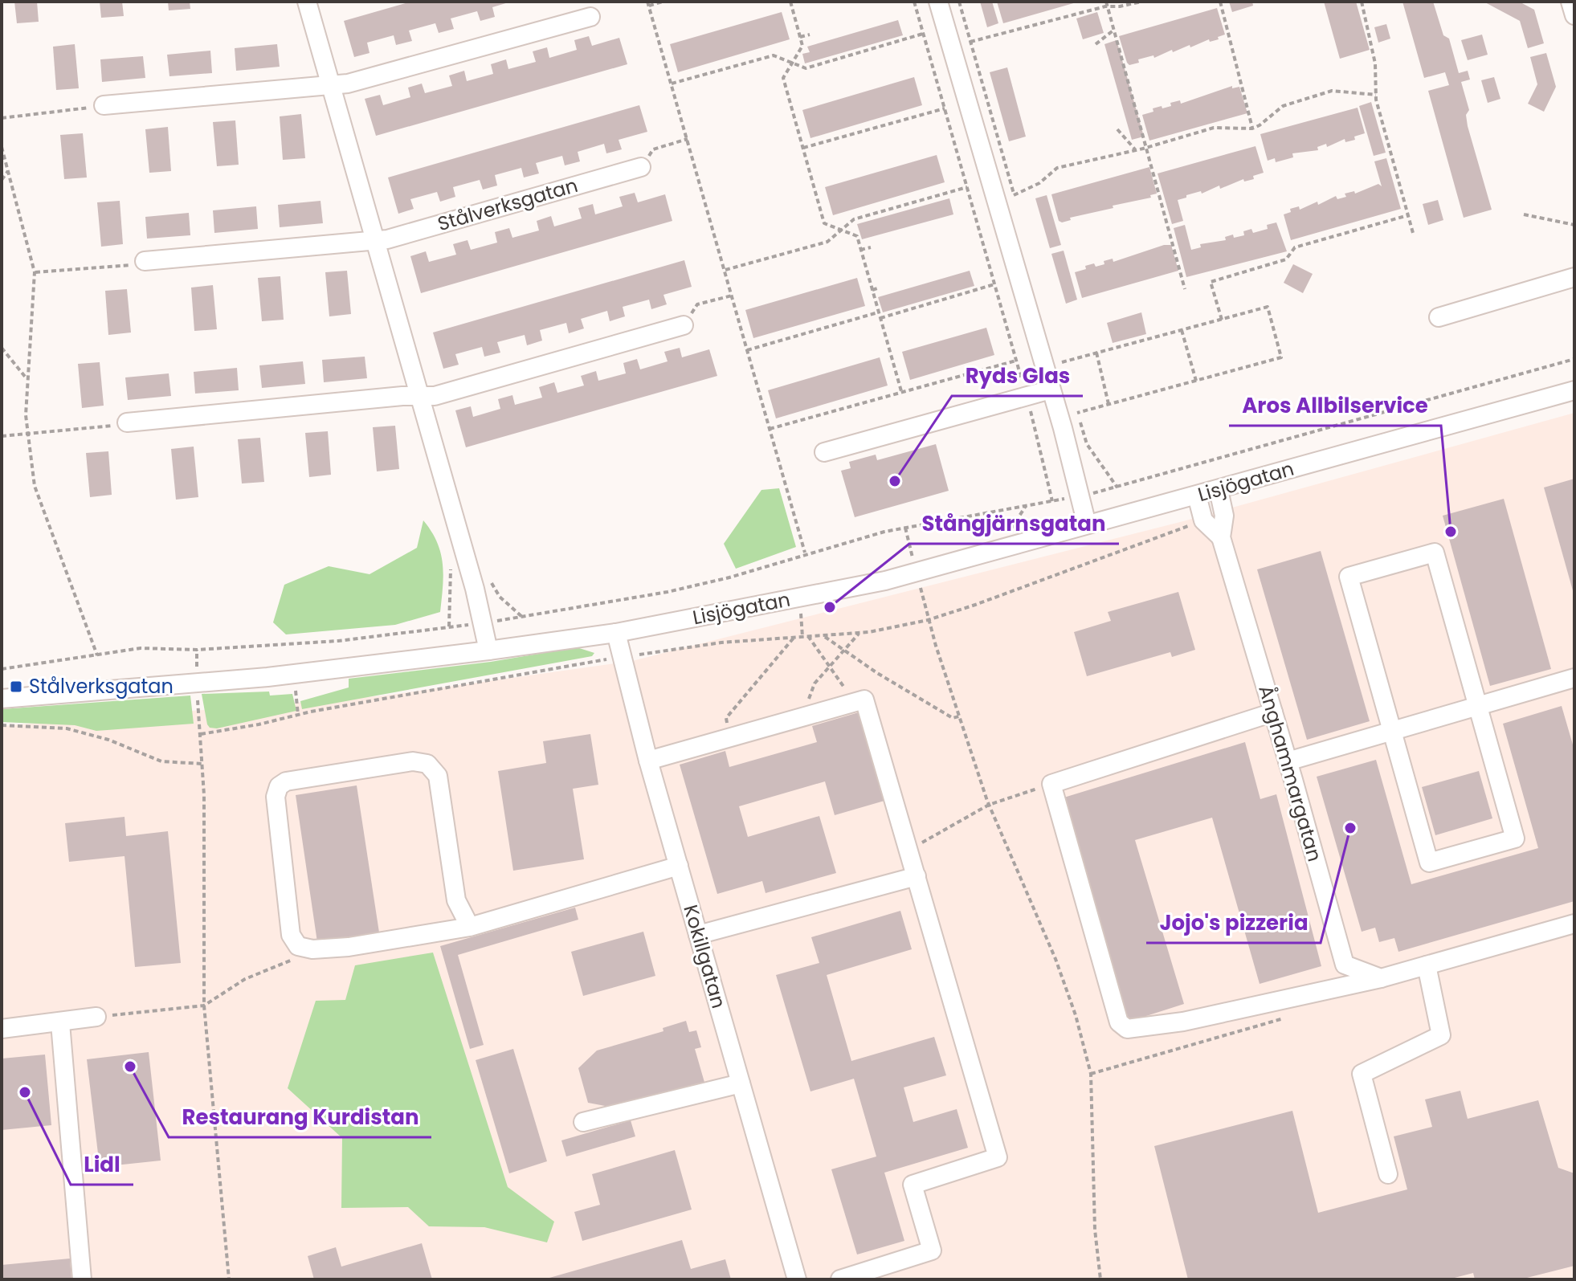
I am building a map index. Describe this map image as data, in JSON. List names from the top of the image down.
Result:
{
  "streets": {
    "street": [
      "Stålverksgatan",
      "Lisjögatan",
      "Ånghammargatan",
      "Kokillgatan"
    ]
  },
  "crossings": [
    ["Lisjögatan", "Ånghammargatan"],
    ["Lisjögatan", "Kokillgatan"]
  ],
  "places": {
    "other": [
      "Ryds Glas",
      "Aros Allbilservice",
      "Stångjärnsgatan",
      "Jojo's pizzeria",
      "Restaurang Kurdistan",
      "Lidl"
    ],
    "transit": ["Stålverksgatan"]
  }
}
